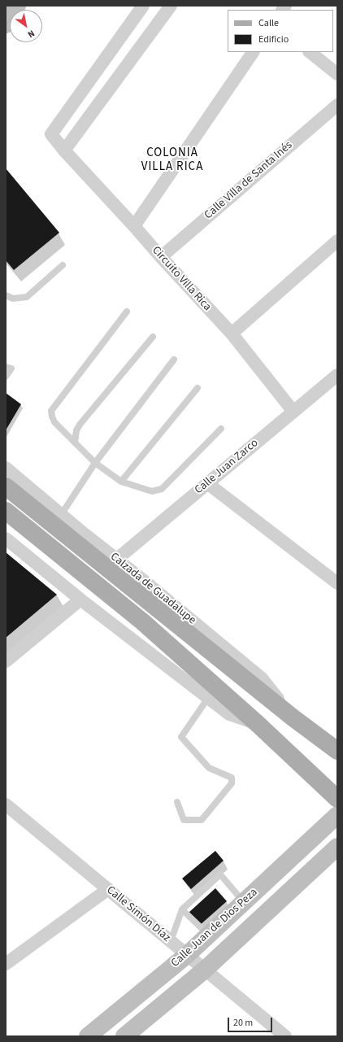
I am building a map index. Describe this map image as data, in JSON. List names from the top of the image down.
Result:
{
  "streets": {
    "main road": ["Calzada de Guadalupe", "Calle Juan de Dios Peza"],
    "street": [
      "Calle Villa de Santa Inés",
      "Circuito Villa Rica",
      "Calle Juan Zarco",
      "Calle Simón Díaz"
    ]
  },
  "crossings": [
    ["Calle Villa de Santa Inés", "Circuito Villa Rica"],
    ["Circuito Villa Rica", "Calle Juan Zarco"],
    ["Calle Juan Zarco", "Calzada de Guadalupe"],
    ["Calle Simón Díaz", "Calle Juan de Dios Peza"]
  ],
  "districts": ["COLONIA VILLA RICA"],
  "legend": ["Calle", "Edificio"],
  "scale_bar": "20 m",
  "north": "bottom right"
}
